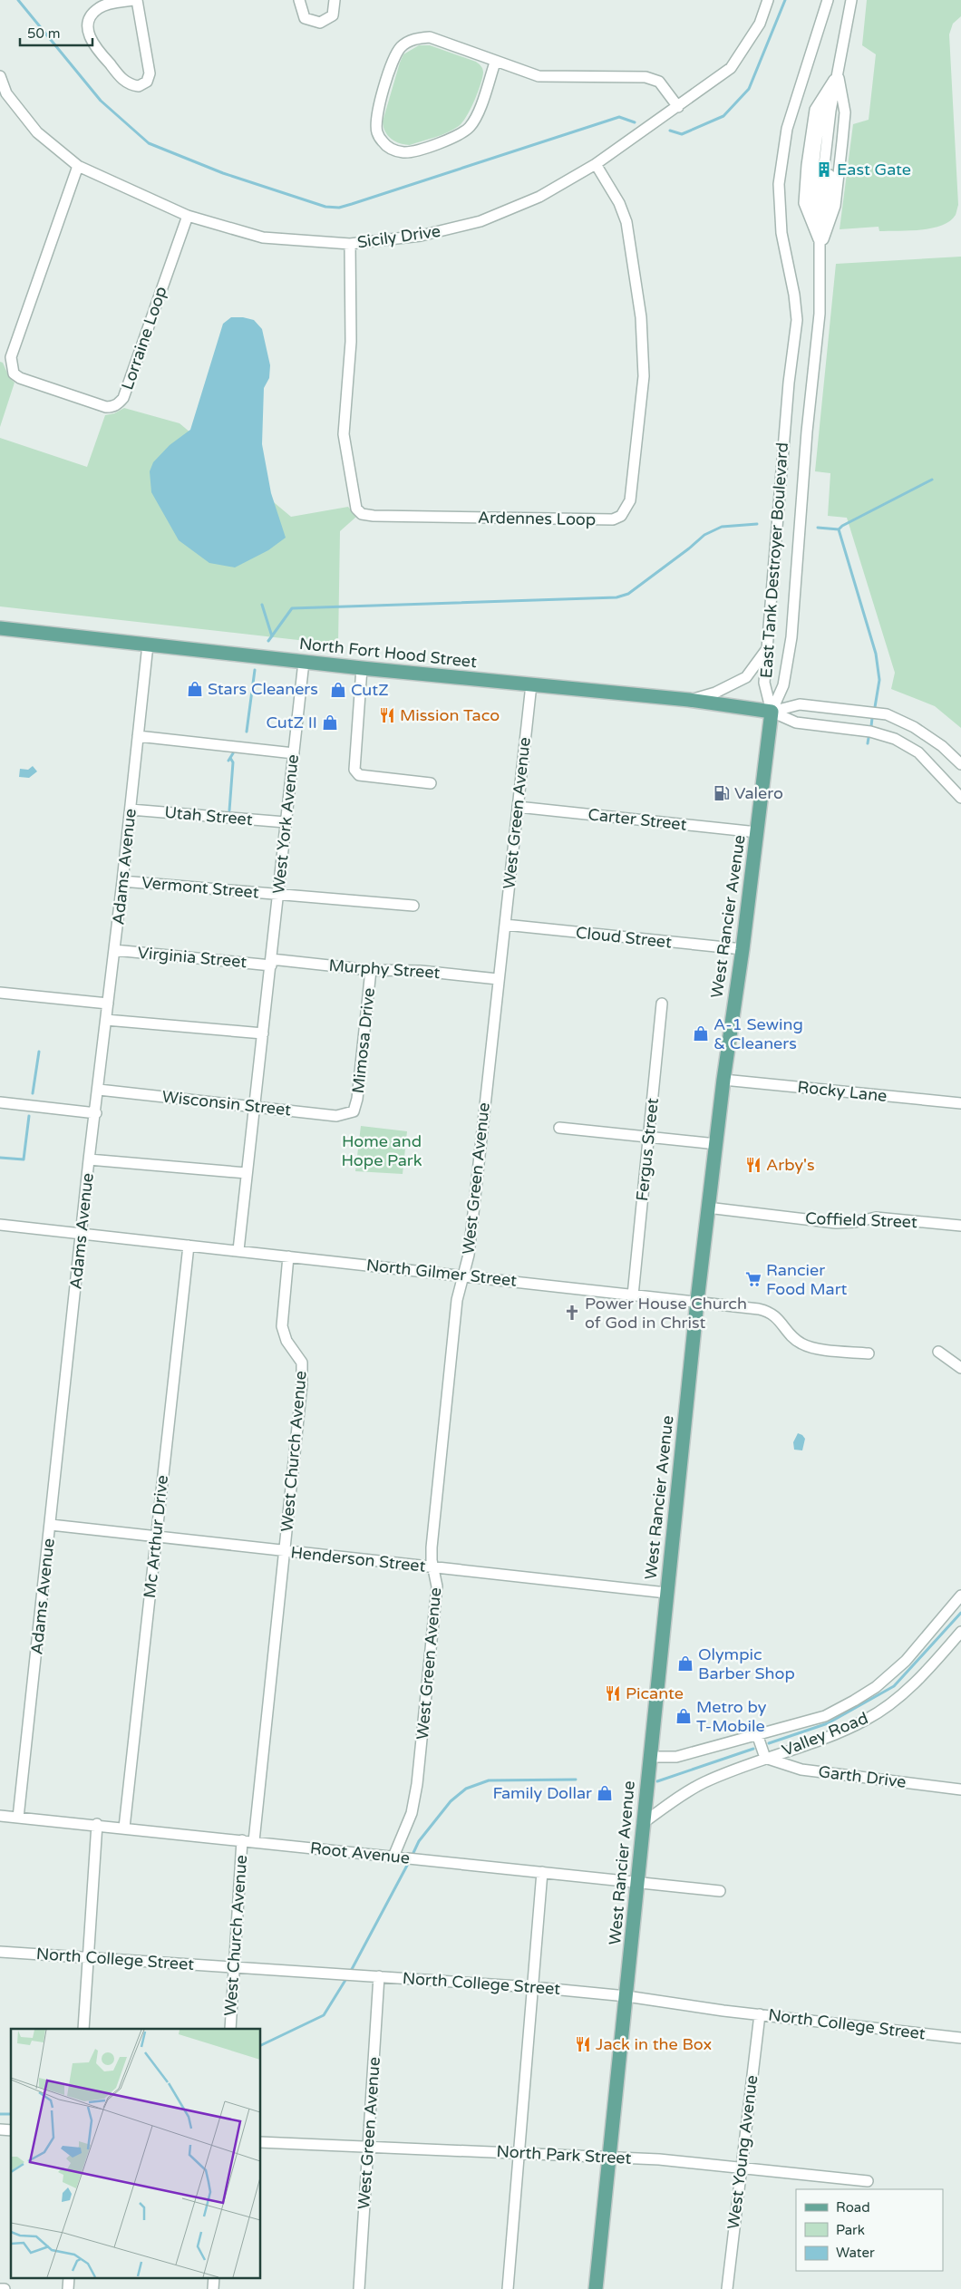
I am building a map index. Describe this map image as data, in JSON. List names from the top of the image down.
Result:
{
  "streets": {
    "main road": ["North Fort Hood Street", "West Rancier Avenue"],
    "street": [
      "Sicily Drive",
      "Lorraine Loop",
      "Ardennes Loop",
      "East Tank Destroyer Boulevard",
      "West Green Avenue",
      "Utah Street",
      "Carter Street",
      "West York Avenue",
      "Adams Avenue",
      "Vermont Street",
      "Cloud Street",
      "Virginia Street",
      "Murphy Street",
      "Mimosa Drive",
      "Rocky Lane",
      "Wisconsin Street",
      "Fergus Street",
      "Coffield Street",
      "North Gilmer Street",
      "West Church Avenue",
      "Mc Arthur Drive",
      "Henderson Street",
      "Valley Road",
      "Garth Drive",
      "Root Avenue",
      "North College Street",
      "West Young Avenue",
      "North Park Street"
    ]
  },
  "crossings": [
    ["Sicily Drive", "Lorraine Loop"],
    ["Sicily Drive", "Ardennes Loop"],
    ["East Tank Destroyer Boulevard", "North Fort Hood Street"],
    ["East Tank Destroyer Boulevard", "West Rancier Avenue"],
    ["North Fort Hood Street", "West Green Avenue"],
    ["North Fort Hood Street", "West York Avenue"],
    ["North Fort Hood Street", "Adams Avenue"],
    ["North Fort Hood Street", "West Rancier Avenue"],
    ["West Green Avenue", "Carter Street"],
    ["West Green Avenue", "Cloud Street"],
    ["West Green Avenue", "Murphy Street"],
    ["West Green Avenue", "North Gilmer Street"],
    ["West Green Avenue", "Henderson Street"],
    ["West Green Avenue", "Root Avenue"],
    ["West Green Avenue", "North College Street"],
    ["West Green Avenue", "North Park Street"],
    ["Utah Street", "West York Avenue"],
    ["Utah Street", "Adams Avenue"],
    ["Carter Street", "West Rancier Avenue"],
    ["West York Avenue", "Vermont Street"],
    ["West York Avenue", "Virginia Street"],
    ["West York Avenue", "Murphy Street"],
    ["West York Avenue", "Wisconsin Street"],
    ["West York Avenue", "North Gilmer Street"],
    ["Adams Avenue", "Vermont Street"],
    ["Adams Avenue", "Virginia Street"],
    ["Adams Avenue", "Wisconsin Street"],
    ["Adams Avenue", "North Gilmer Street"],
    ["Adams Avenue", "Henderson Street"],
    ["Adams Avenue", "Root Avenue"],
    ["West Rancier Avenue", "Cloud Street"],
    ["West Rancier Avenue", "Rocky Lane"],
    ["West Rancier Avenue", "Coffield Street"],
    ["West Rancier Avenue", "North Gilmer Street"],
    ["West Rancier Avenue", "Henderson Street"],
    ["West Rancier Avenue", "Root Avenue"],
    ["West Rancier Avenue", "North College Street"],
    ["West Rancier Avenue", "North Park Street"],
    ["Virginia Street", "Murphy Street"],
    ["Murphy Street", "Mimosa Drive"],
    ["Mimosa Drive", "Wisconsin Street"],
    ["Fergus Street", "North Gilmer Street"],
    ["North Gilmer Street", "West Church Avenue"],
    ["North Gilmer Street", "Mc Arthur Drive"],
    ["West Church Avenue", "Henderson Street"],
    ["West Church Avenue", "Root Avenue"],
    ["West Church Avenue", "North College Street"],
    ["Mc Arthur Drive", "Henderson Street"],
    ["Mc Arthur Drive", "Root Avenue"],
    ["Valley Road", "Garth Drive"],
    ["North College Street", "West Young Avenue"],
    ["West Young Avenue", "North Park Street"]
  ],
  "parks": ["Home and Hope Park"],
  "places": {
    "building": ["East Gate"],
    "shop": [
      "Stars Cleaners",
      "CutZ",
      "CutZ II",
      "A-1 Sewing & Cleaners",
      "Olympic Barber Shop",
      "Metro by T-Mobile",
      "Family Dollar"
    ],
    "restaurant": [
      "Mission Taco",
      "Arby's",
      "Picante",
      "Jack in the Box"
    ],
    "fuel station": ["Valero"],
    "supermarket": ["Rancier Food Mart"],
    "church": ["Power House Church of God in Christ"]
  },
  "legend": ["Road", "Park", "Water"],
  "scale_bar": "50 m"
}
